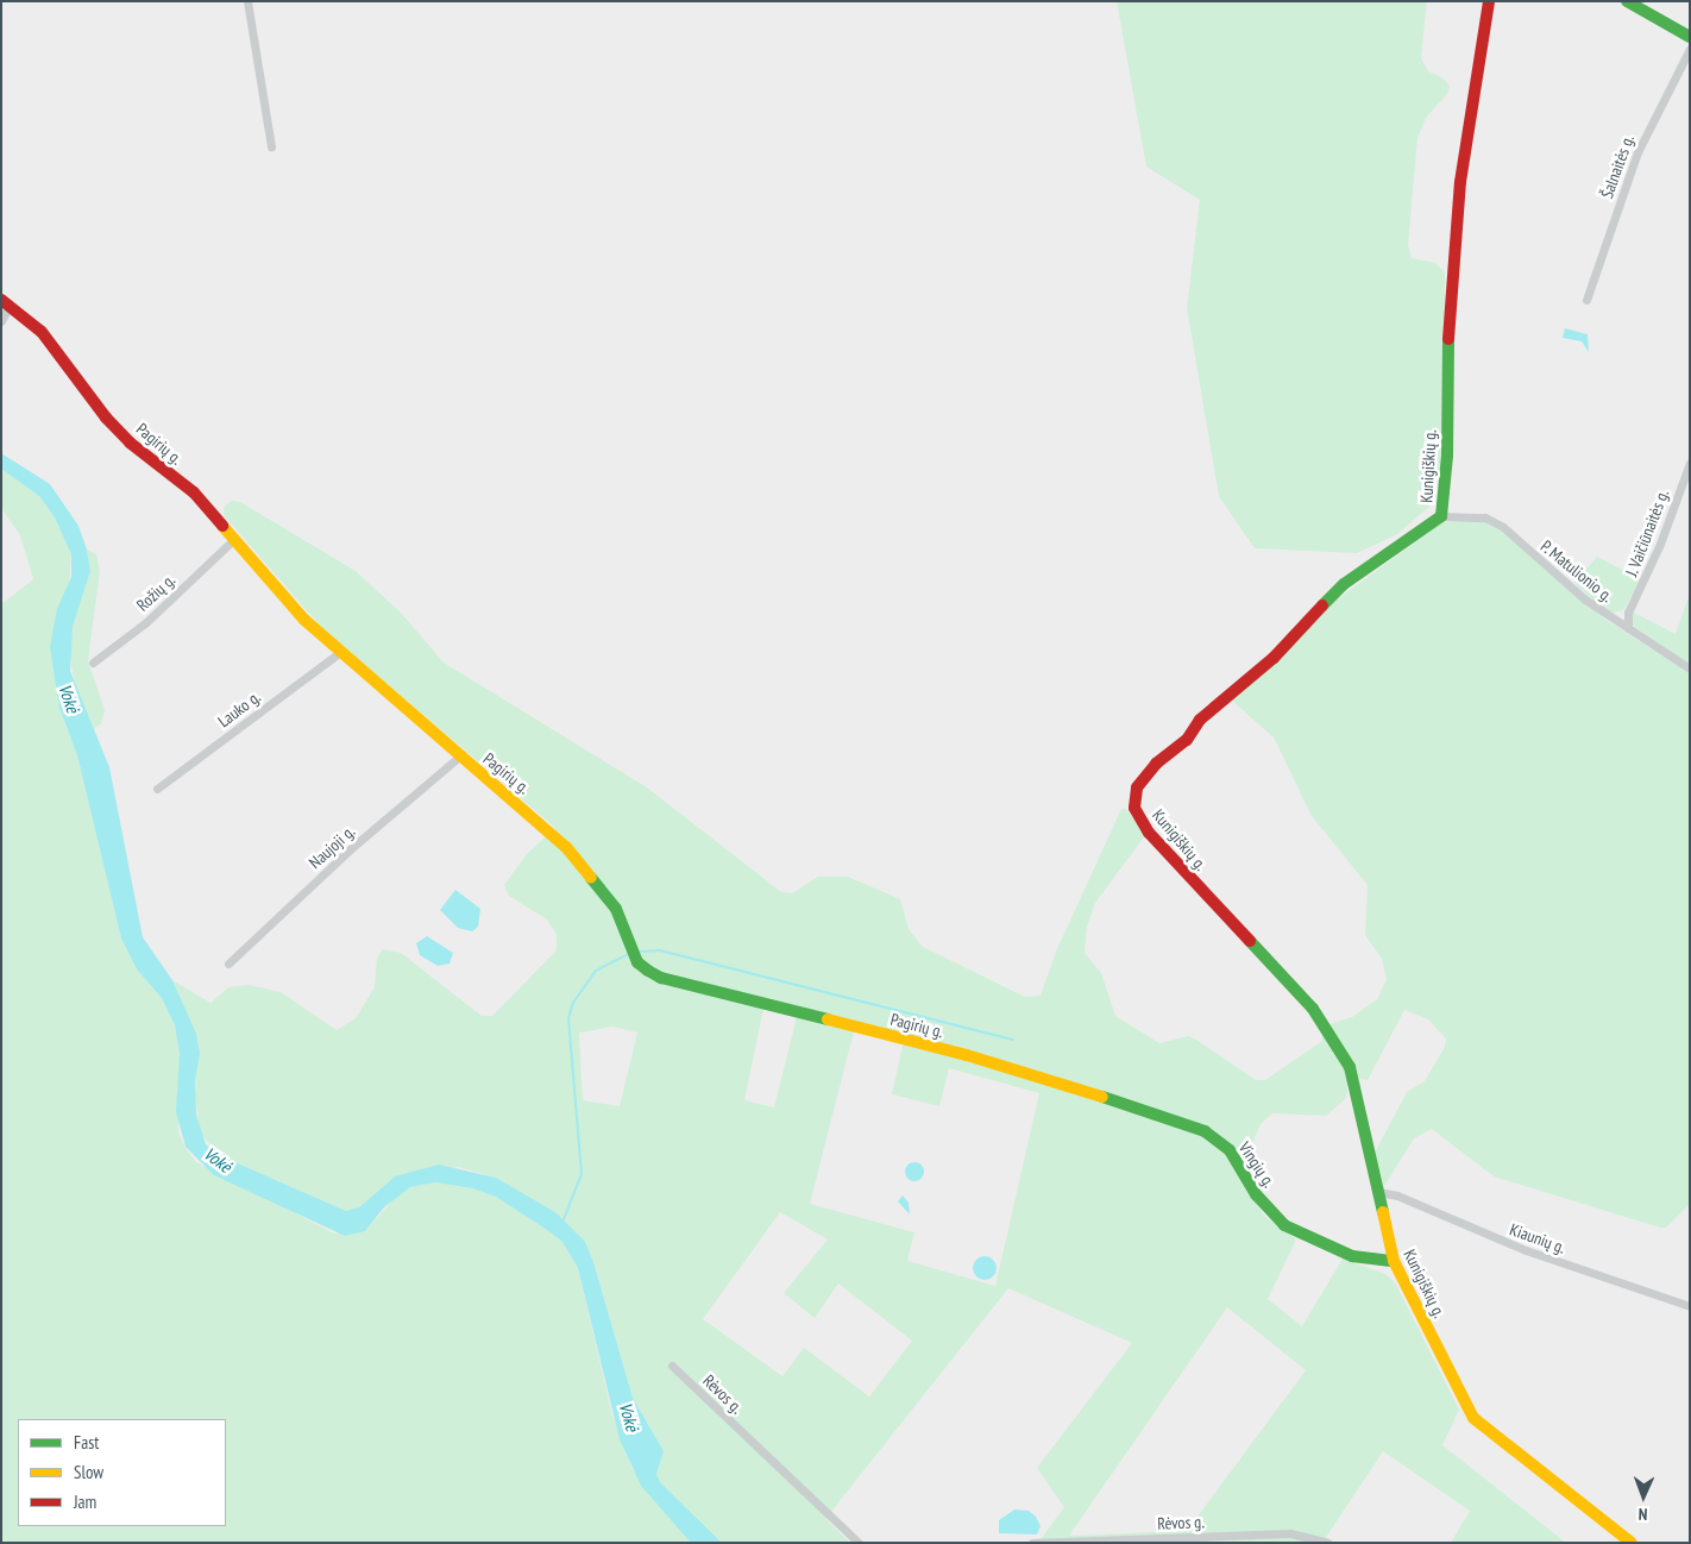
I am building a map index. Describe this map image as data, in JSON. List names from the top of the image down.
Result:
{
  "streets": {
    "street": [
      "Šalnaitės g.",
      "Pagirių g.",
      "Kunigiškių g.",
      "J. Vaičiūnaitės g.",
      "P. Matulionio g.",
      "Rožių g.",
      "Lauko g.",
      "Naujoji g.",
      "Vingių g.",
      "Kiaunių g.",
      "Rėvos g."
    ]
  },
  "crossings": [
    ["Pagirių g.", "Rožių g."],
    ["Pagirių g.", "Lauko g."],
    ["Pagirių g.", "Naujoji g."],
    ["Pagirių g.", "Vingių g."],
    ["Kunigiškių g.", "P. Matulionio g."],
    ["Kunigiškių g.", "Vingių g."],
    ["Kunigiškių g.", "Kiaunių g."],
    ["J. Vaičiūnaitės g.", "P. Matulionio g."]
  ],
  "water": ["Vokė"],
  "legend": ["Fast", "Slow", "Jam"],
  "north": "bottom"
}
